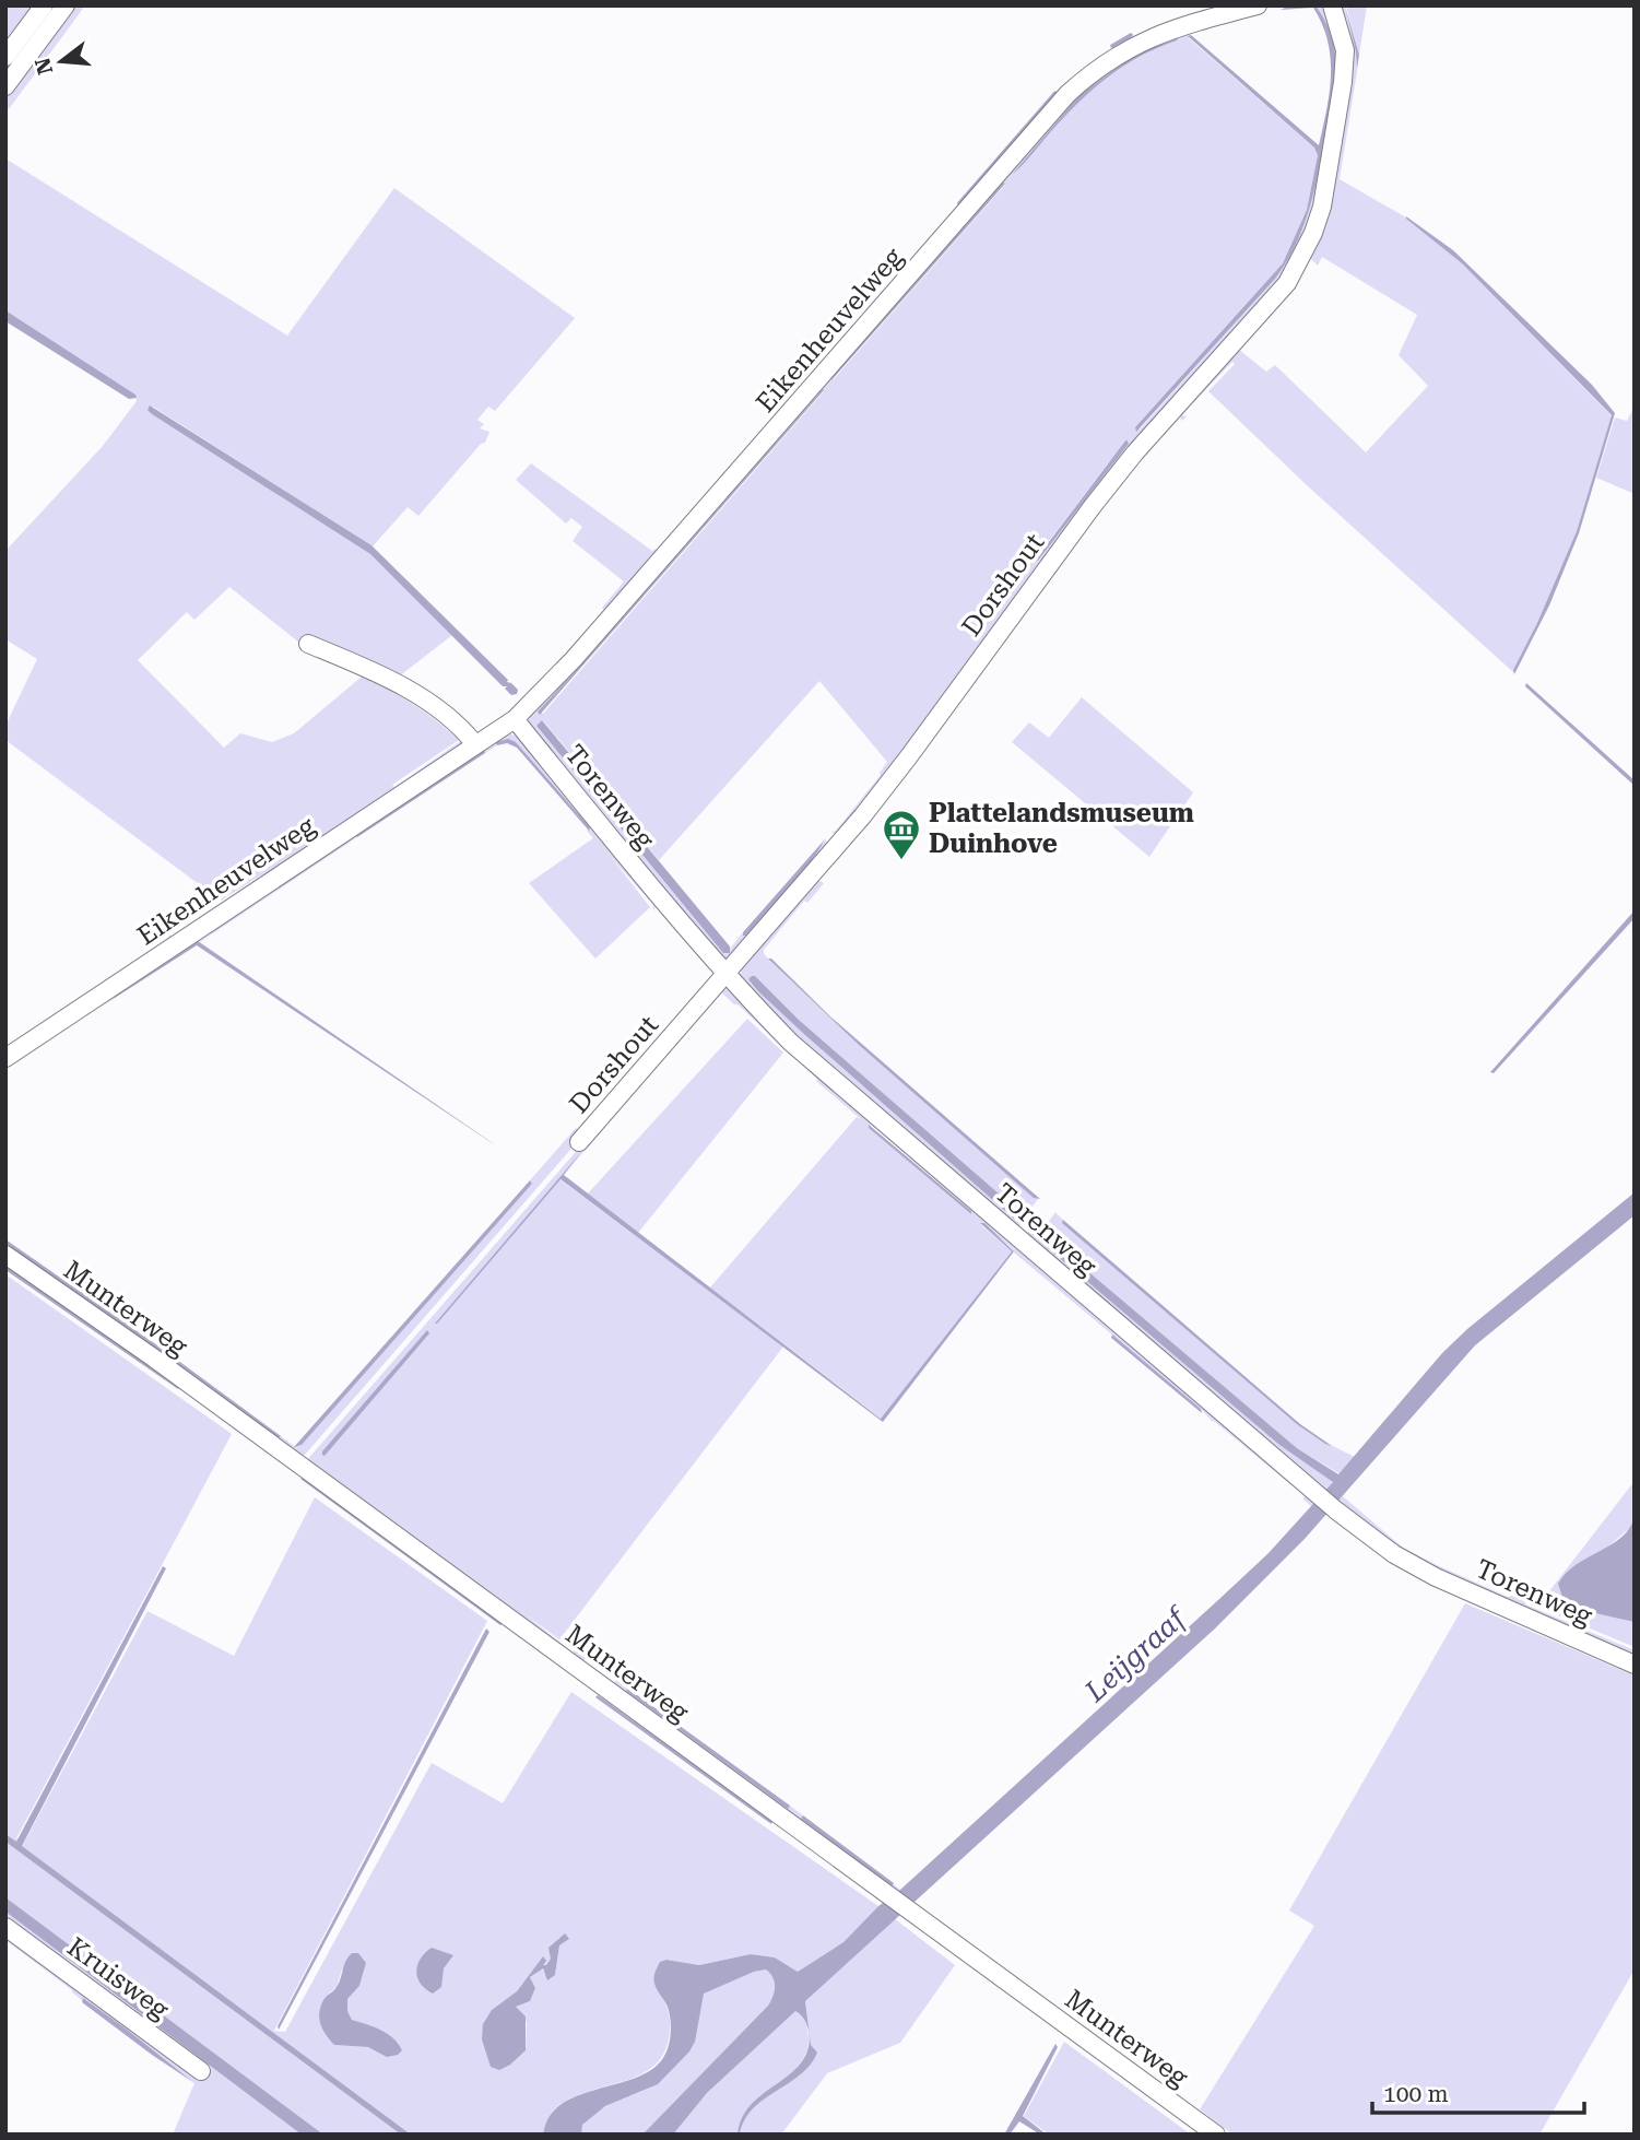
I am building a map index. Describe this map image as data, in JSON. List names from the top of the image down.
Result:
{
  "streets": {
    "street": [
      "Eikenheuvelweg",
      "Dorshout",
      "Torenweg",
      "Munterweg",
      "Kruisweg"
    ]
  },
  "crossings": [
    ["Eikenheuvelweg", "Torenweg"],
    ["Dorshout", "Torenweg"]
  ],
  "water": ["Leijgraaf"],
  "places": {
    "museum": ["Plattelandsmuseum Duinhove"]
  },
  "scale_bar": "100 m",
  "north": "left"
}
